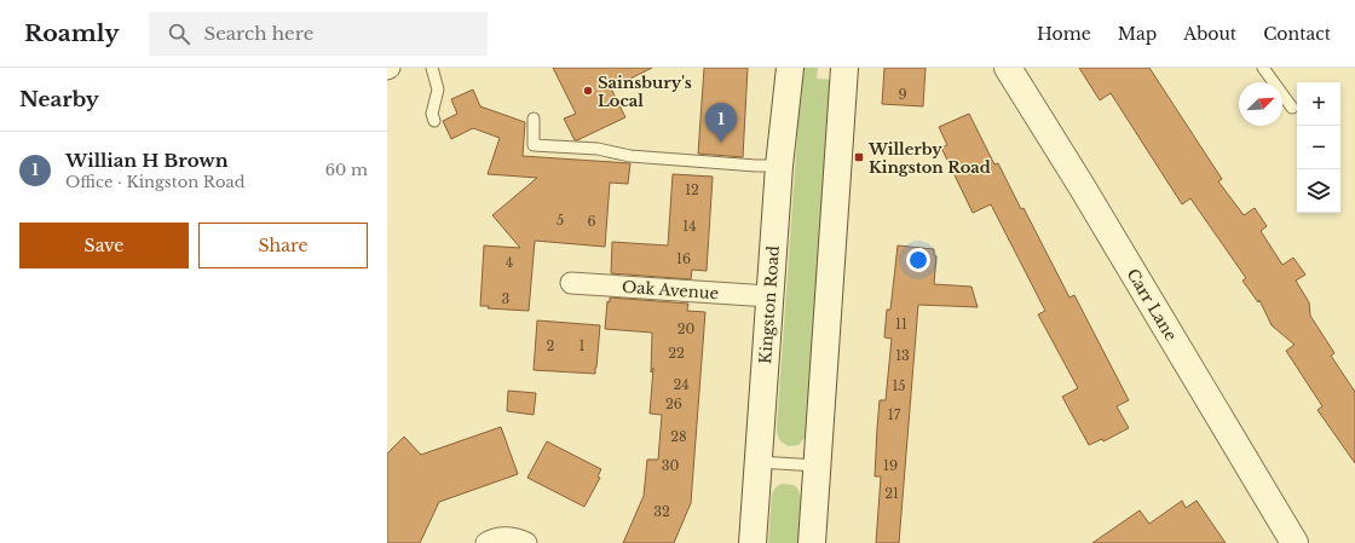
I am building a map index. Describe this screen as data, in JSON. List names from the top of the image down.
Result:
{
  "streets": {
    "main road": ["Kingston Road", "Carr Lane"],
    "street": ["Oak Avenue"]
  },
  "crossings": [
    ["Oak Avenue", "Kingston Road"]
  ],
  "places": {
    "other": ["Sainsbury's Local"],
    "transit": ["Willerby Kingston Road"]
  },
  "house_numbers": [
    "9",
    "12",
    "5",
    "6",
    "14",
    "16",
    "4",
    "3",
    "11",
    "20",
    "2",
    "1",
    "22",
    "13",
    "24",
    "15",
    "26",
    "17",
    "28",
    "30",
    "19",
    "21",
    "32"
  ],
  "north": "top right",
  "page": {
    "header": "Roamly",
    "search": "Search here",
    "nav": [
      "Home",
      "Map",
      "About",
      "Contact"
    ],
    "heading": "Nearby",
    "map_buttons": ["+", "−"],
    "pins": "1",
    "list": [
      {
        "mark": "1",
        "name": "Willian H Brown",
        "note": "Office · Kingston Road",
        "value": "60 m"
      }
    ],
    "buttons": ["Save", "Share"]
  }
}
